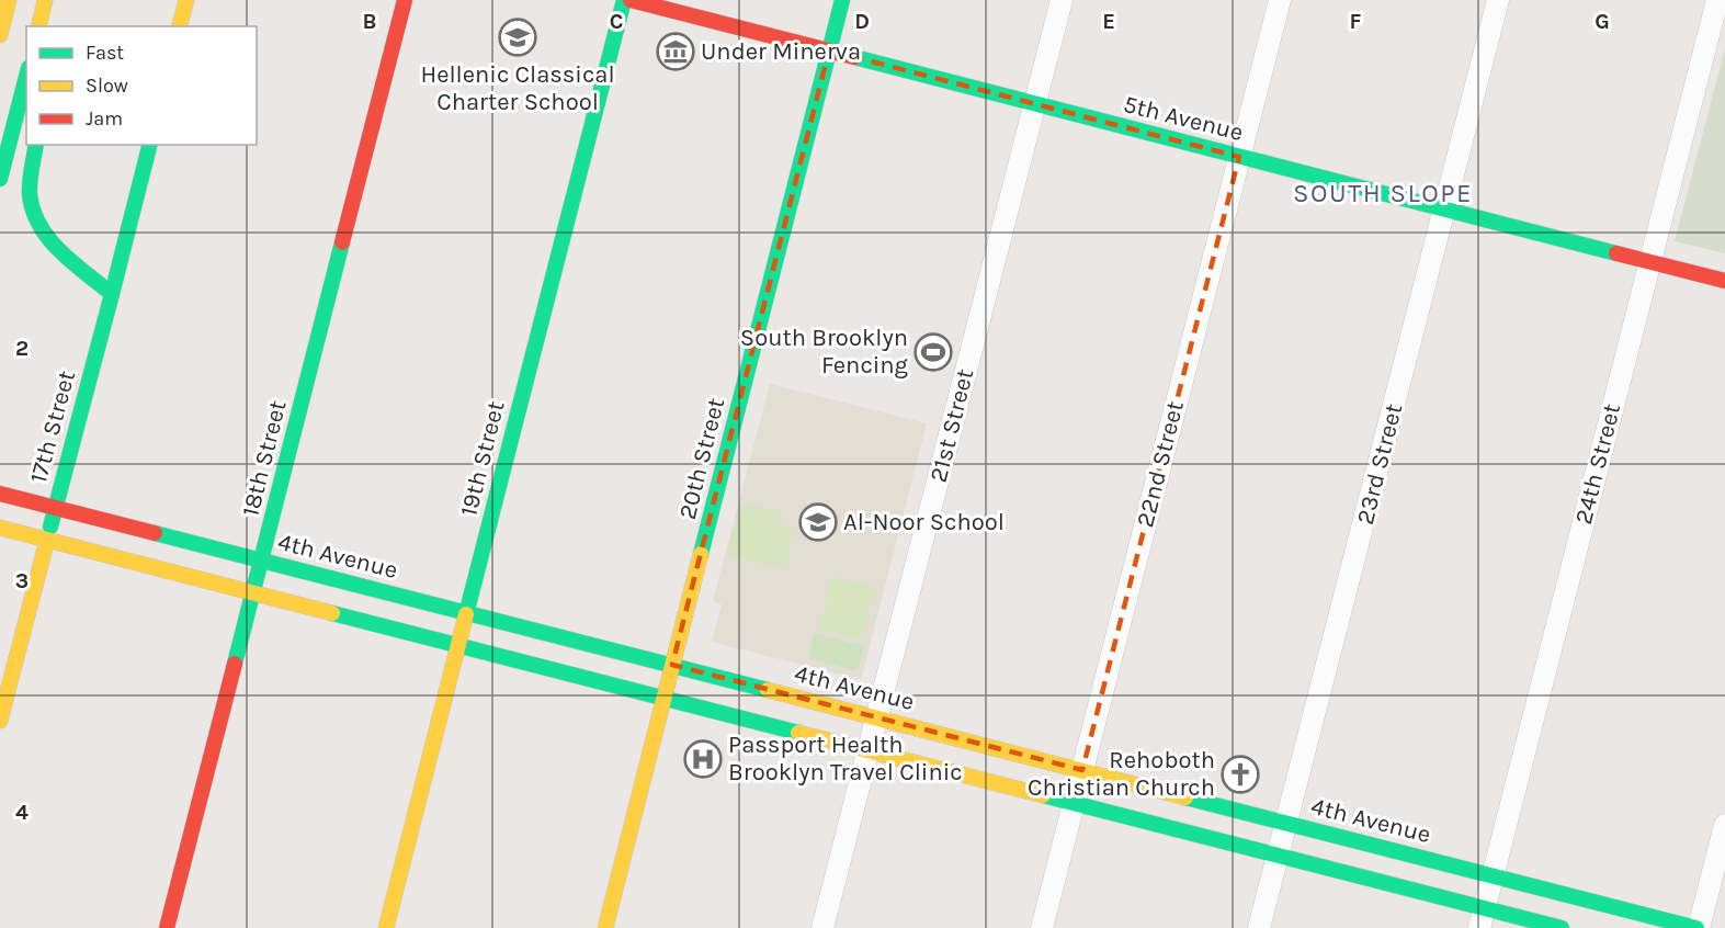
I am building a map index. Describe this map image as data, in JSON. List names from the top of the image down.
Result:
{
  "streets": {
    "main road": [
      "5th Avenue",
      "17th Street",
      "18th Street",
      "19th Street",
      "20th Street",
      "4th Avenue"
    ],
    "street": [
      "21st Street",
      "22nd Street",
      "23rd Street",
      "24th Street"
    ]
  },
  "crossings": [
    ["5th Avenue", "21st Street"],
    ["5th Avenue", "20th Street"],
    ["5th Avenue", "22nd Street"],
    ["5th Avenue", "23rd Street"],
    ["5th Avenue", "24th Street"],
    ["21st Street", "4th Avenue"],
    ["17th Street", "4th Avenue"],
    ["18th Street", "4th Avenue"],
    ["19th Street", "4th Avenue"],
    ["20th Street", "4th Avenue"],
    ["22nd Street", "4th Avenue"],
    ["23rd Street", "4th Avenue"],
    ["24th Street", "4th Avenue"]
  ],
  "districts": ["SOUTH SLOPE"],
  "places": {
    "school or university": ["Hellenic Classical Charter School", "Al-Noor School"],
    "museum": ["Under Minerva"],
    "sports": ["South Brooklyn Fencing"],
    "hospital": ["Passport Health Brooklyn Travel Clinic"],
    "church": ["Rehoboth Christian Church"]
  },
  "legend": ["Fast", "Slow", "Jam"],
  "grid": {
    "columns": [
      "B",
      "C",
      "D",
      "E",
      "F",
      "G"
    ],
    "rows": ["2", "3", "4"]
  }
}
